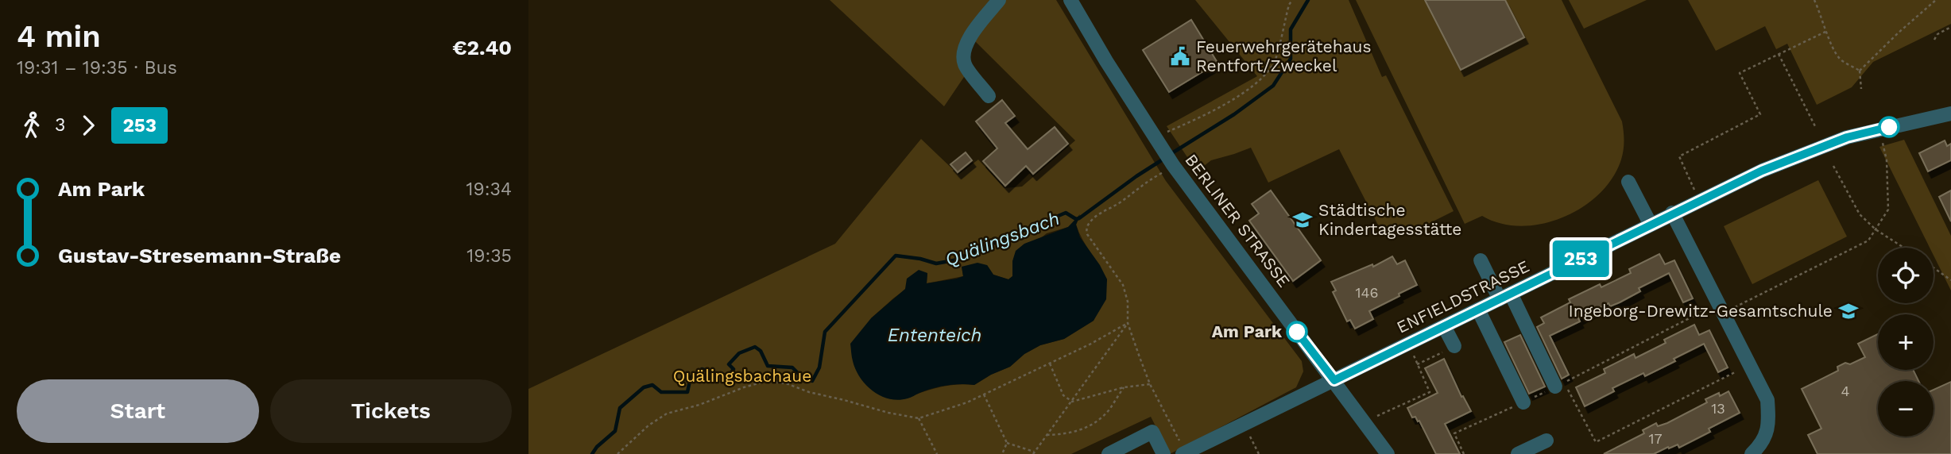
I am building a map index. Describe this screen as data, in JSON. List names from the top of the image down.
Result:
{
  "streets": {
    "street": ["BERLINER STRASSE", "ENFIELDSTRASSE"]
  },
  "crossings": [
    ["BERLINER STRASSE", "ENFIELDSTRASSE"]
  ],
  "water": ["Quälingsbach", "Ententeich"],
  "parks": ["Quälingsbachaue"],
  "places": {
    "public building": ["Feuerwehrgerätehaus Rentfort/Zweckel"],
    "school or university": ["Städtische Kindertagesstätte", "Ingeborg-Drewitz-Gesamtschule"],
    "other": ["Am Park"]
  },
  "lines": ["bus line 253"],
  "house_numbers": [
    "146",
    "4",
    "13",
    "17"
  ],
  "page": {
    "heading": ["4 min", "19:31 – 19:35 · Bus", "€2.40"],
    "on_map": "253",
    "legs": ["3", "253"],
    "list": [
      {
        "name": "Am Park",
        "value": "19:34"
      },
      {
        "name": "Gustav-Stresemann-Straße",
        "value": "19:35"
      }
    ],
    "map_buttons": ["+", "−"],
    "buttons": ["Start", "Tickets"]
  }
}
